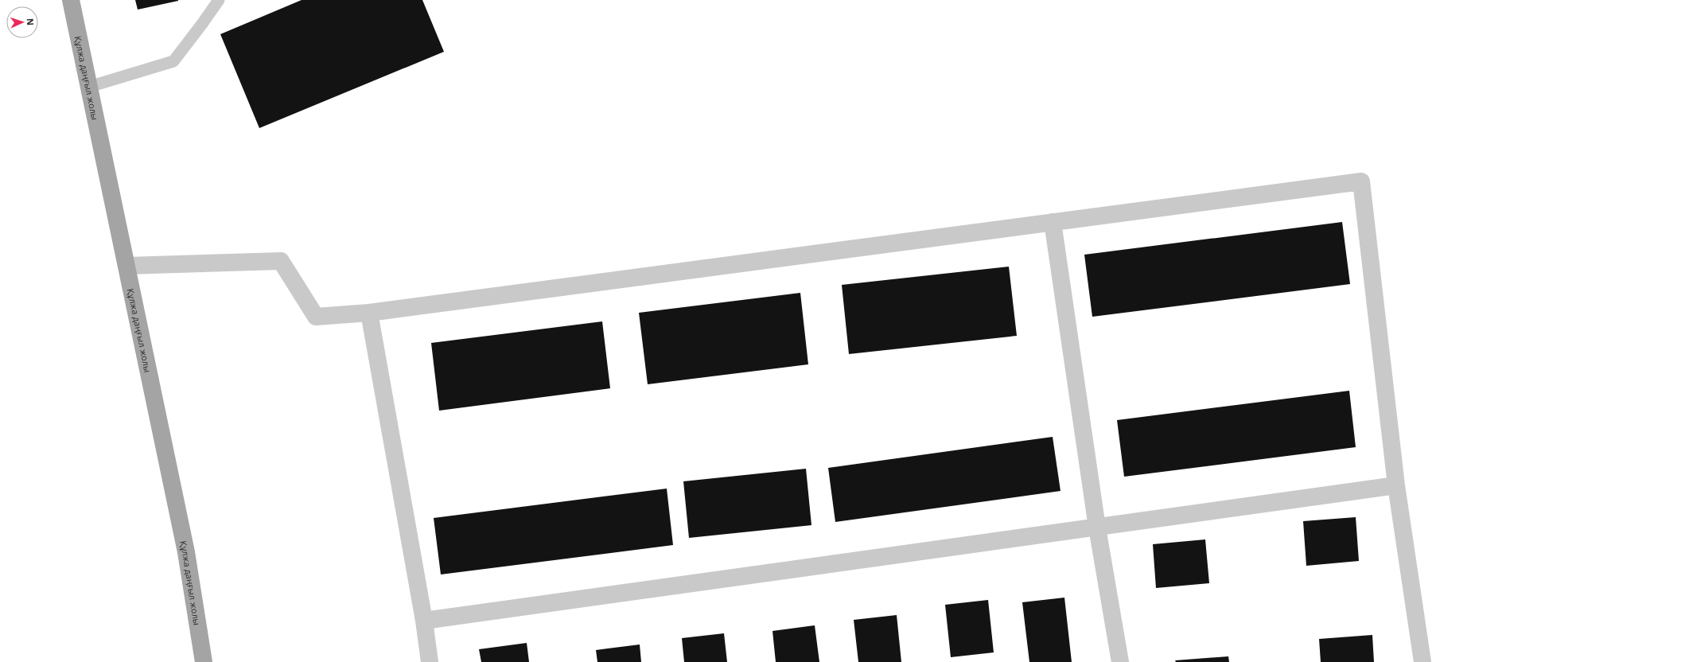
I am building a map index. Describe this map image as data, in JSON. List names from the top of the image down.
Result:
{
  "streets": {
    "main road": ["Құлжа даңғыл жолы"]
  },
  "north": "right"
}
